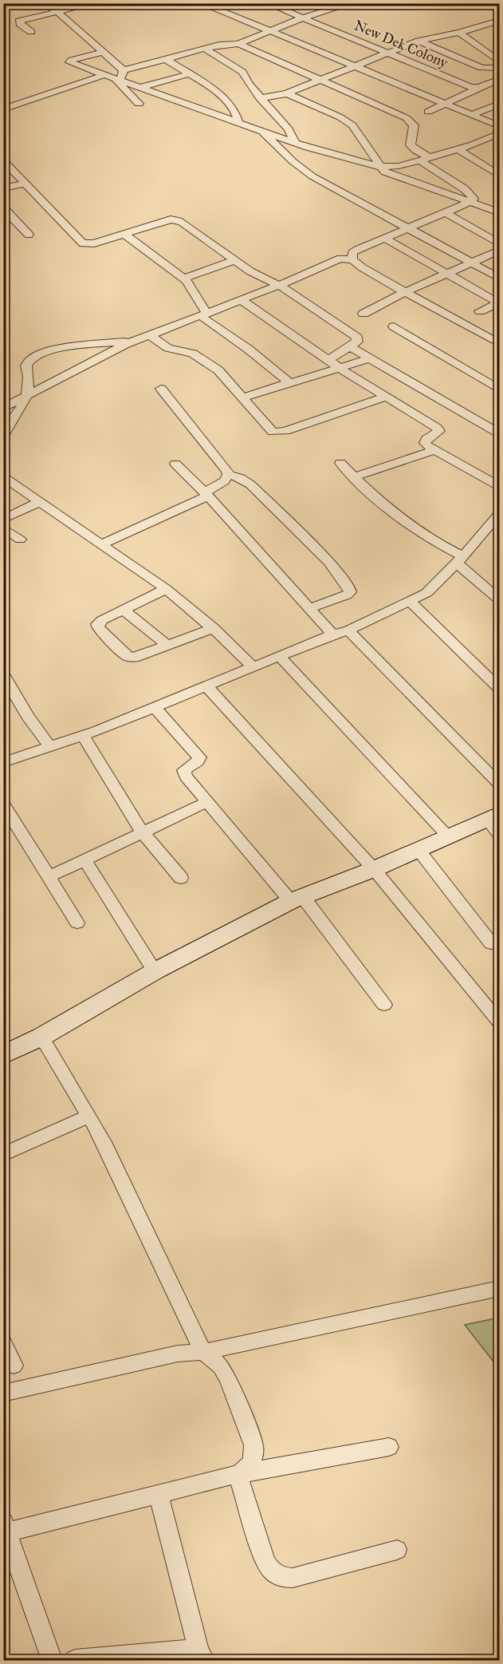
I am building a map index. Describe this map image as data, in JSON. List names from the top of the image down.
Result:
{
  "streets": {
    "street": ["New Dek Colony"]
  }
}
